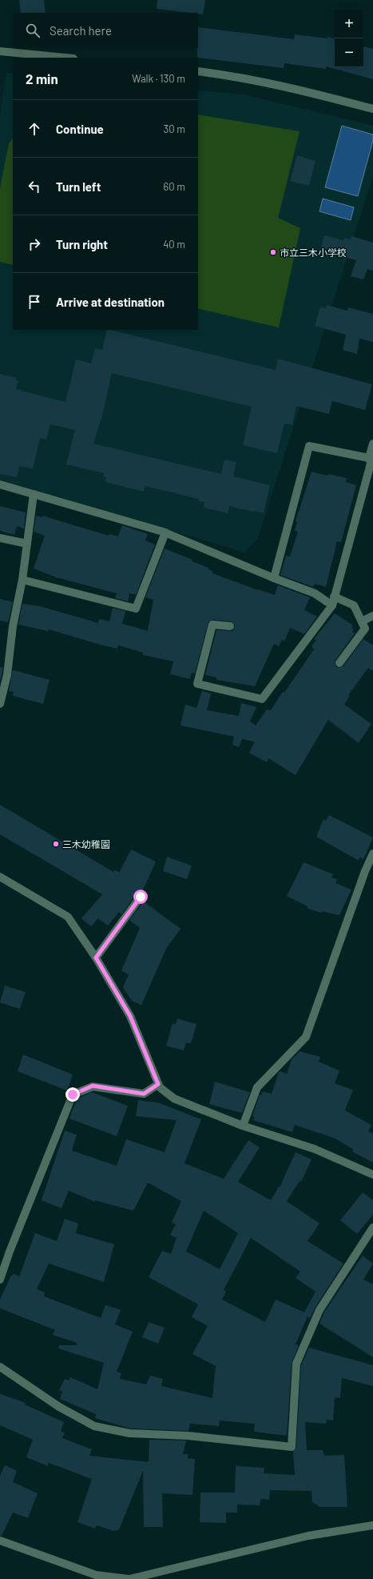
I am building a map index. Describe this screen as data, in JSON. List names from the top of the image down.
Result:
{
  "places": ["市立三木小学校", "三木幼稚園"],
  "page": {
    "map_buttons": ["+", "−"],
    "search": "Search here",
    "heading": ["2 min", "Walk · 130 m"],
    "list": [
      ["Continue", "30 m"],
      ["Turn left", "60 m"],
      ["Turn right", "40 m"],
      "Arrive at destination"
    ]
  }
}
